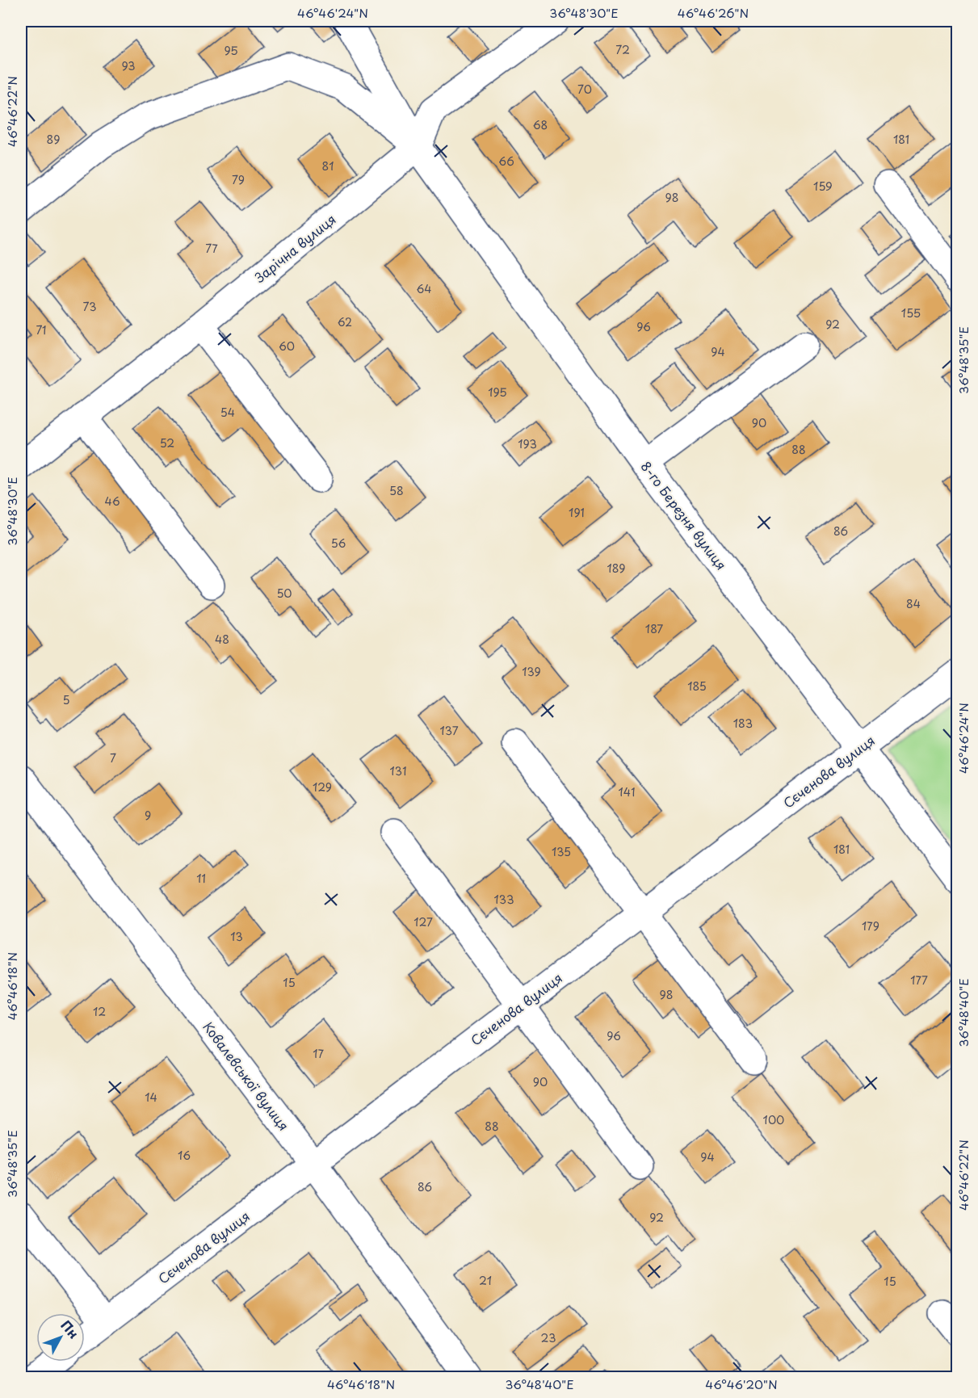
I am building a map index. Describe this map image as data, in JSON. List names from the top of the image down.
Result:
{
  "streets": {
    "street": [
      "Зарічна вулиця",
      "8-го Березня вулиця",
      "Сєченова вулиця",
      "Ковалевської вулиця"
    ]
  },
  "crossings": [
    ["Зарічна вулиця", "8-го Березня вулиця"],
    ["8-го Березня вулиця", "Сєченова вулиця"],
    ["Сєченова вулиця", "Ковалевської вулиця"]
  ],
  "house_numbers": [
    "72",
    "95",
    "93",
    "70",
    "68",
    "89",
    "181",
    "66",
    "81",
    "79",
    "159",
    "98",
    "77",
    "64",
    "73",
    "155",
    "62",
    "92",
    "96",
    "71",
    "60",
    "94",
    "195",
    "54",
    "90",
    "52",
    "193",
    "88",
    "58",
    "46",
    "191",
    "86",
    "56",
    "189",
    "50",
    "84",
    "187",
    "48",
    "139",
    "185",
    "5",
    "183",
    "137",
    "7",
    "131",
    "129",
    "141",
    "9",
    "181",
    "135",
    "11",
    "133",
    "127",
    "179",
    "13",
    "177",
    "15",
    "98",
    "12",
    "96",
    "17",
    "90",
    "14",
    "100",
    "88",
    "16",
    "94",
    "86",
    "92",
    "21",
    "15",
    "23"
  ],
  "north": "top right",
  "coordinates": [
    "46°46'24\"N",
    "36°48'30\"E",
    "46°46'26\"N",
    "46°46'22\"N",
    "36°48'35\"E",
    "46°46'18\"N",
    "36°48'40\"E",
    "46°46'20\"N"
  ]
}
